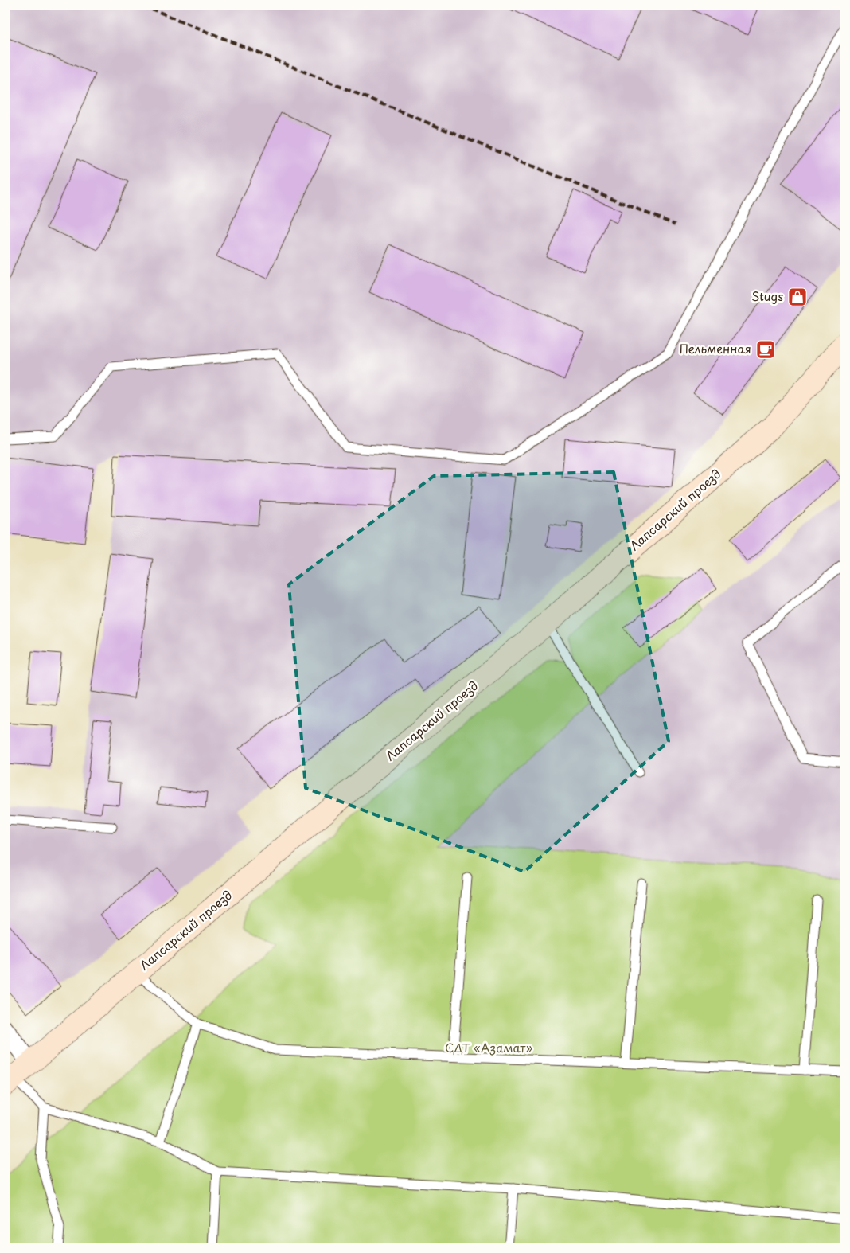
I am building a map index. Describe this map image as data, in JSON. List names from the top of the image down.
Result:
{
  "streets": {
    "street": ["Лапсарский проезд"]
  },
  "parks": ["СДТ «Азамат»"],
  "places": {
    "shop": ["Stugs"],
    "cafe": ["Пельменная"]
  }
}
